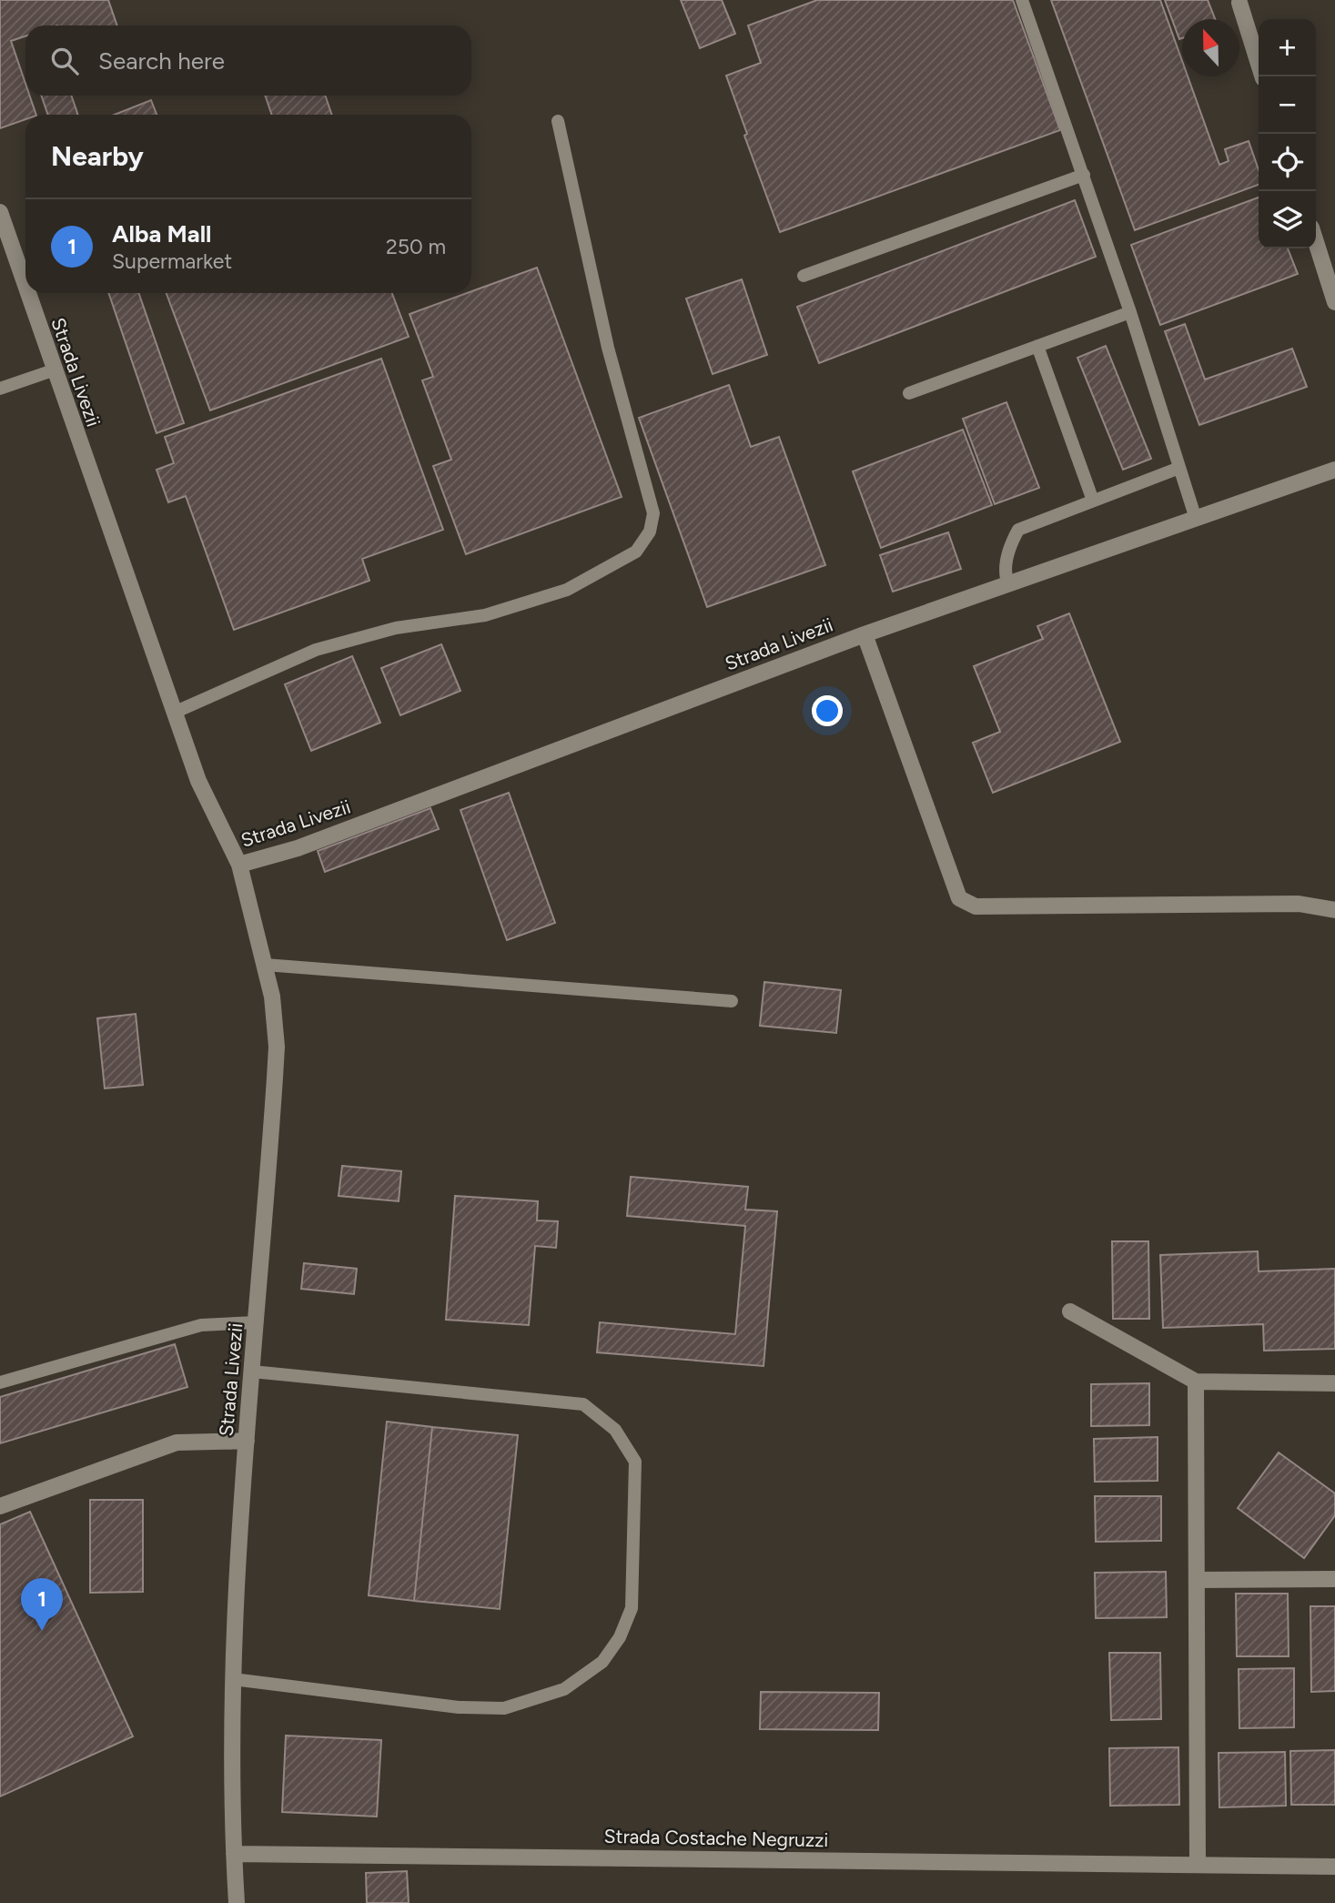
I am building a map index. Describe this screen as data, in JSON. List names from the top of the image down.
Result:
{
  "streets": {
    "street": ["Strada Livezii", "Strada Costache Negruzzi"]
  },
  "crossings": [
    ["Strada Livezii", "Strada Costache Negruzzi"]
  ],
  "north": "top",
  "page": {
    "map_buttons": ["+", "−"],
    "search": "Search here",
    "heading": "Nearby",
    "list": [
      {
        "mark": "1",
        "name": "Alba Mall",
        "note": "Supermarket",
        "value": "250 m"
      }
    ],
    "pins": "1"
  }
}
